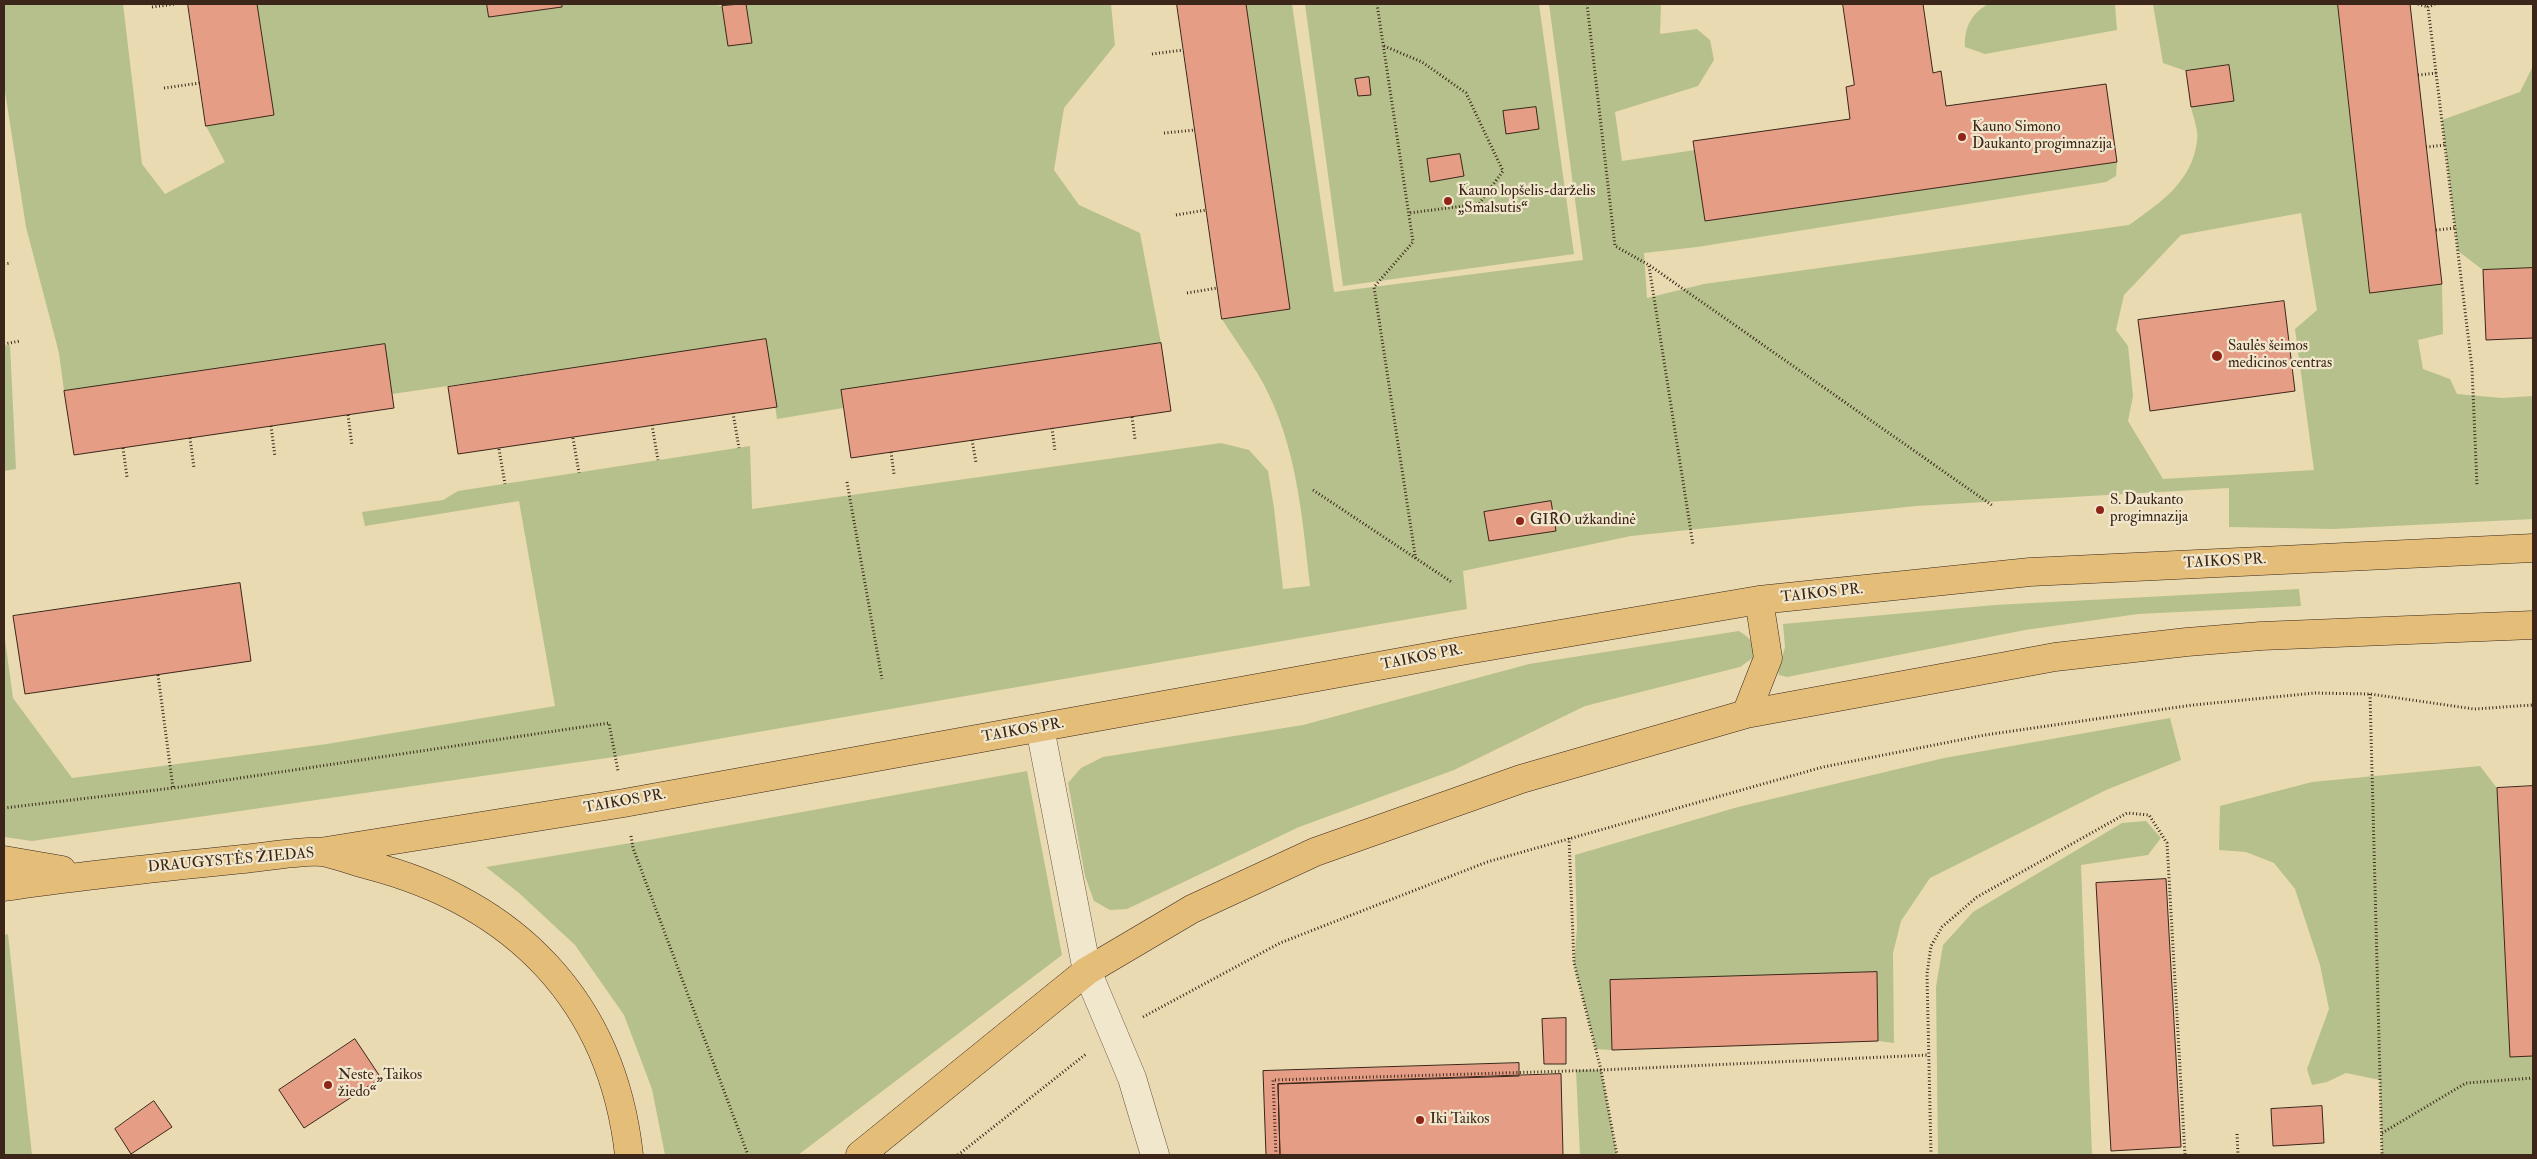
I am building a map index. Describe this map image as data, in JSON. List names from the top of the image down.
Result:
{
  "streets": {
    "main road": ["TAIKOS PR.", "DRAUGYSTĖS ŽIEDAS"]
  },
  "crossings": [
    ["TAIKOS PR.", "DRAUGYSTĖS ŽIEDAS"]
  ],
  "places": [
    "Kauno Simono Daukanto progimnazija",
    "Kauno lopšelis-darželis „Smalsutis“",
    "Saulės šeimos medicinos centras",
    "S. Daukanto progimnazija",
    "GIRO užkandinė",
    "Neste „Taikos žiedo“",
    "Iki Taikos"
  ]
}
